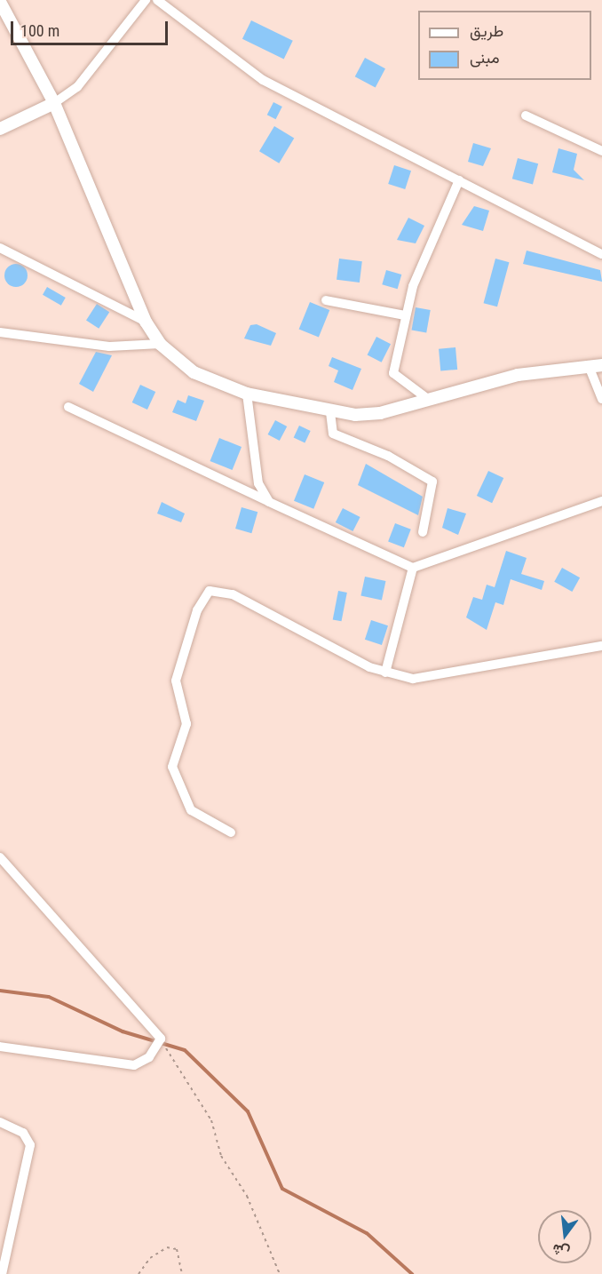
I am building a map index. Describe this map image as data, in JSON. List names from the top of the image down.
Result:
{
  "legend": ["طريق", "مبنى"],
  "scale_bar": "100 m",
  "north": "bottom"
}
